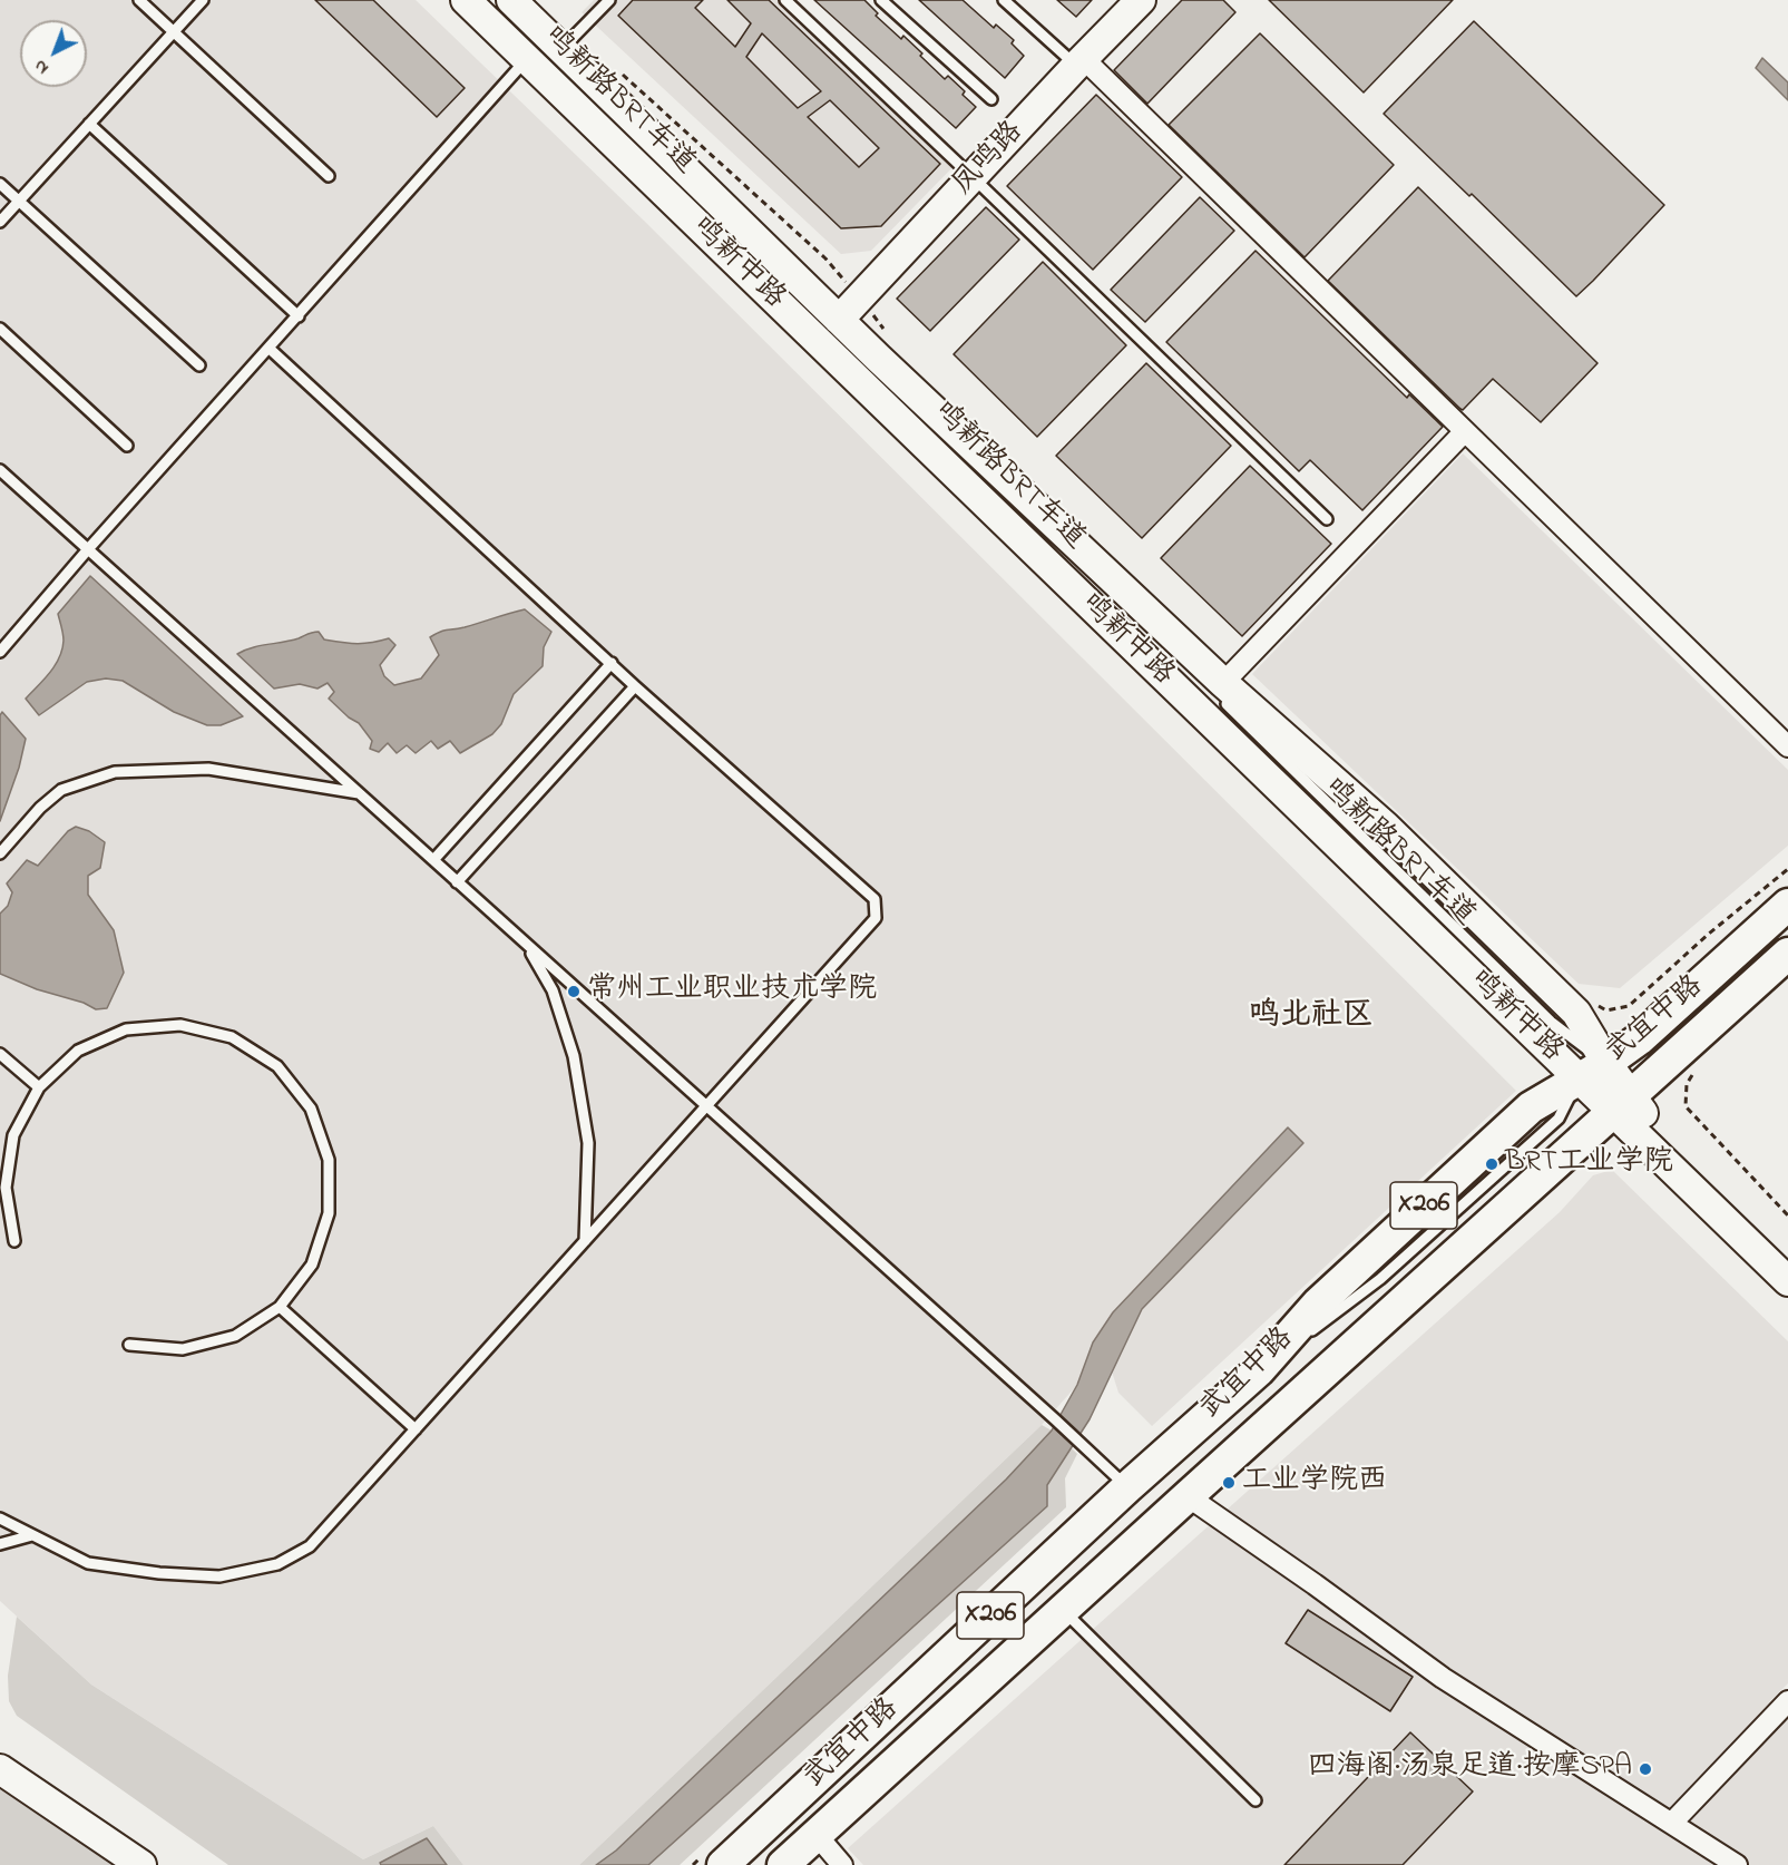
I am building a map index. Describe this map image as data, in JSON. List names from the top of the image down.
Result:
{
  "streets": {
    "main road": [
      "凤鸣路",
      "鸣新中路",
      "武宜中路",
      "X206"
    ],
    "lane": ["鸣新路BRT车道"]
  },
  "crossings": [
    ["鸣新路BRT车道", "凤鸣路"],
    ["鸣新路BRT车道", "鸣新中路"],
    ["凤鸣路", "鸣新中路"],
    ["鸣新中路", "武宜中路"]
  ],
  "districts": ["鸣北社区"],
  "places": [
    "常州工业职业技术学院",
    "BRT工业学院",
    "工业学院西",
    "四海阁·汤泉足道·按摩SPA"
  ],
  "north": "bottom left"
}
